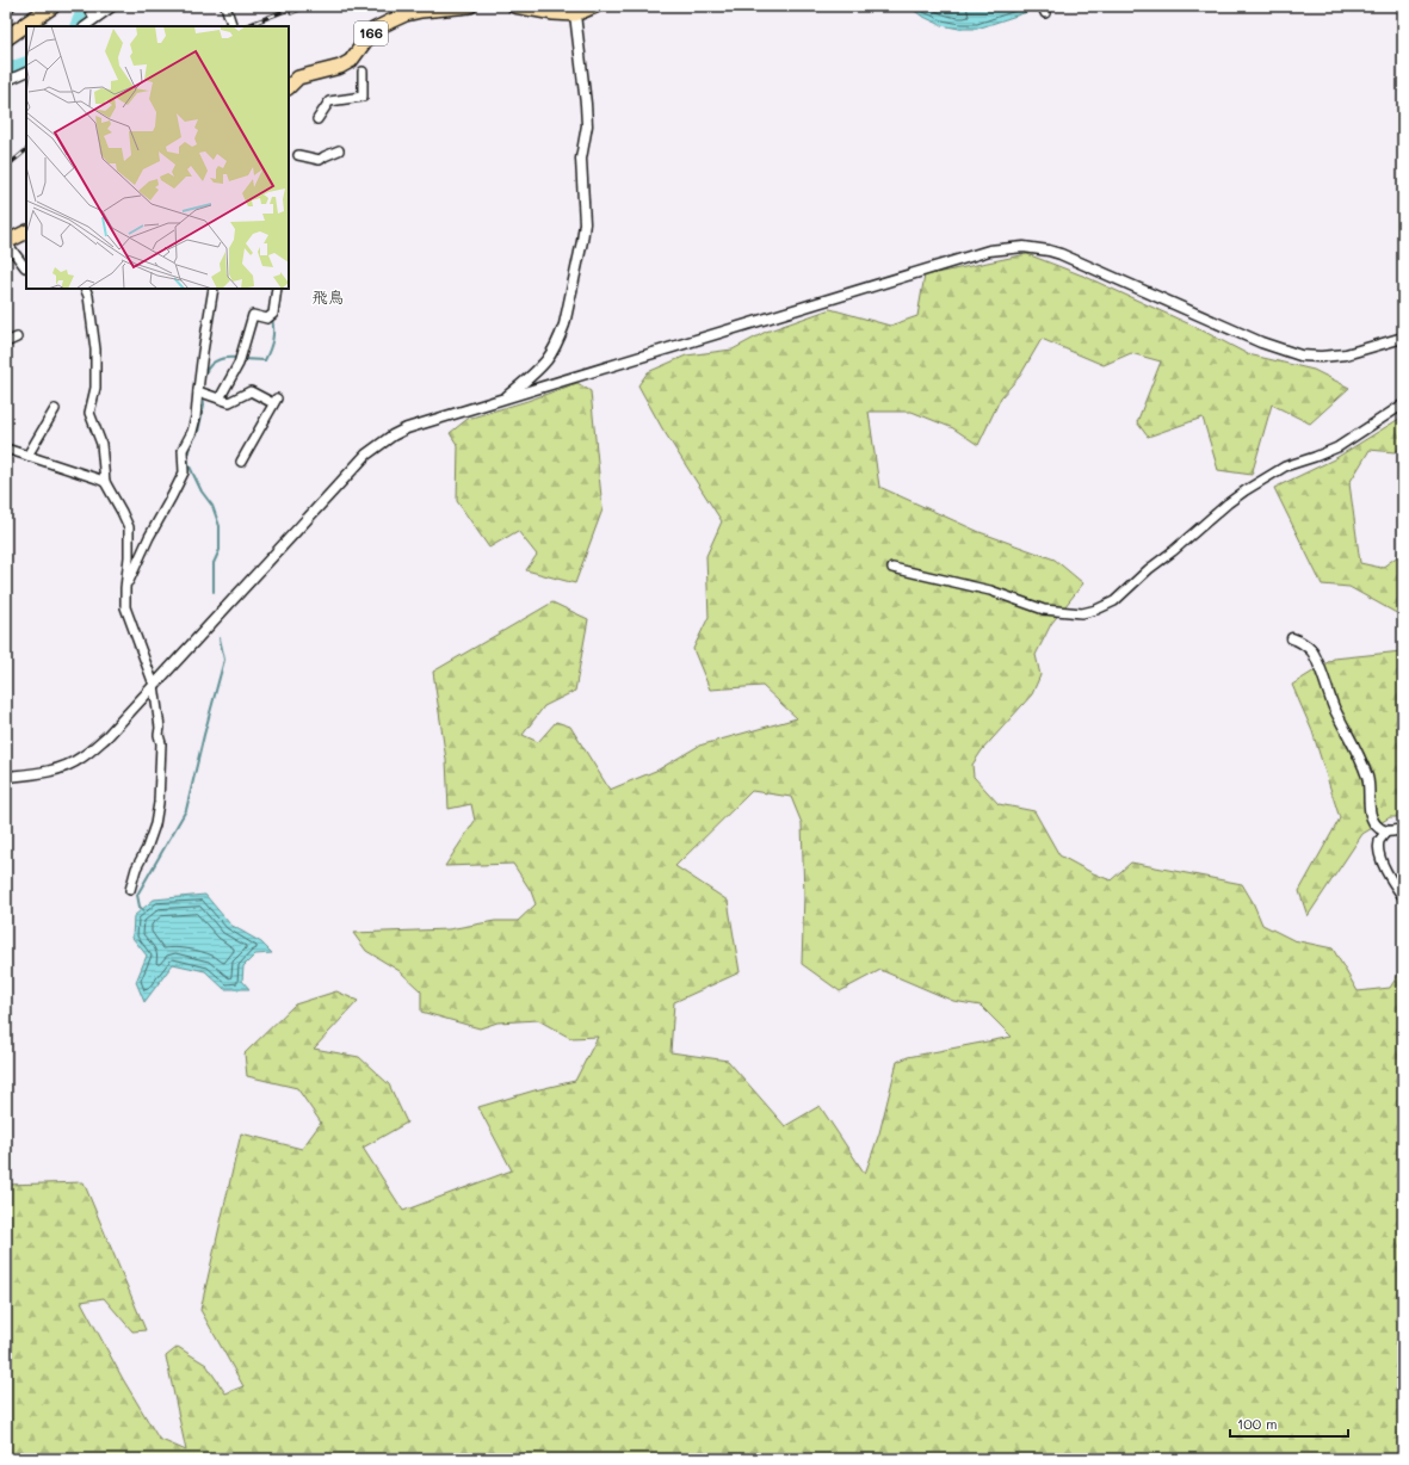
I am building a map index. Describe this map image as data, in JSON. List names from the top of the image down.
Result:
{
  "streets": {
    "highway": ["166"]
  },
  "districts": ["飛鳥"],
  "scale_bar": "100 m"
}
